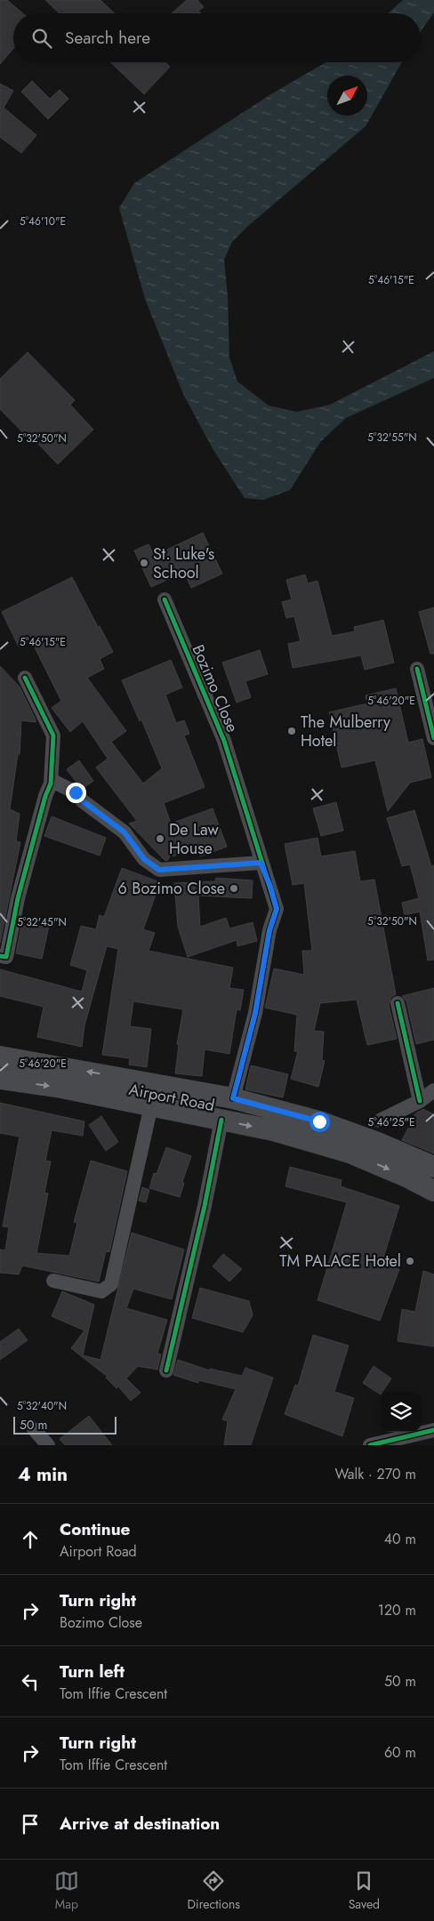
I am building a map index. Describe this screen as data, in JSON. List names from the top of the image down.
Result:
{
  "streets": {
    "main road": ["Airport Road"],
    "street": ["Bozimo Close"]
  },
  "crossings": [
    ["Bozimo Close", "Airport Road"]
  ],
  "places": [
    "St. Luke's School",
    "The Mulberry Hotel",
    "De Law House",
    "6 Bozimo Close",
    "TM PALACE Hotel"
  ],
  "scale_bar": "50 m",
  "north": "top right",
  "page": {
    "search": "Search here",
    "scale": "50 m",
    "heading": ["4 min", "Walk · 270 m"],
    "list": [
      ["Continue", "Airport Road", "40 m"],
      ["Turn right", "Bozimo Close", "120 m"],
      ["Turn left", "Tom Iffie Crescent", "50 m"],
      ["Turn right", "Tom Iffie Crescent", "60 m"],
      "Arrive at destination"
    ],
    "nav": ["Map", "Directions", "Saved"]
  },
  "coordinates": [
    "5°46'10\"E",
    "5°46'15\"E",
    "5°32'55\"N",
    "5°32'50\"N",
    "5°46'20\"E",
    "5°32'45\"N",
    "5°46'25\"E",
    "5°32'40\"N"
  ]
}
